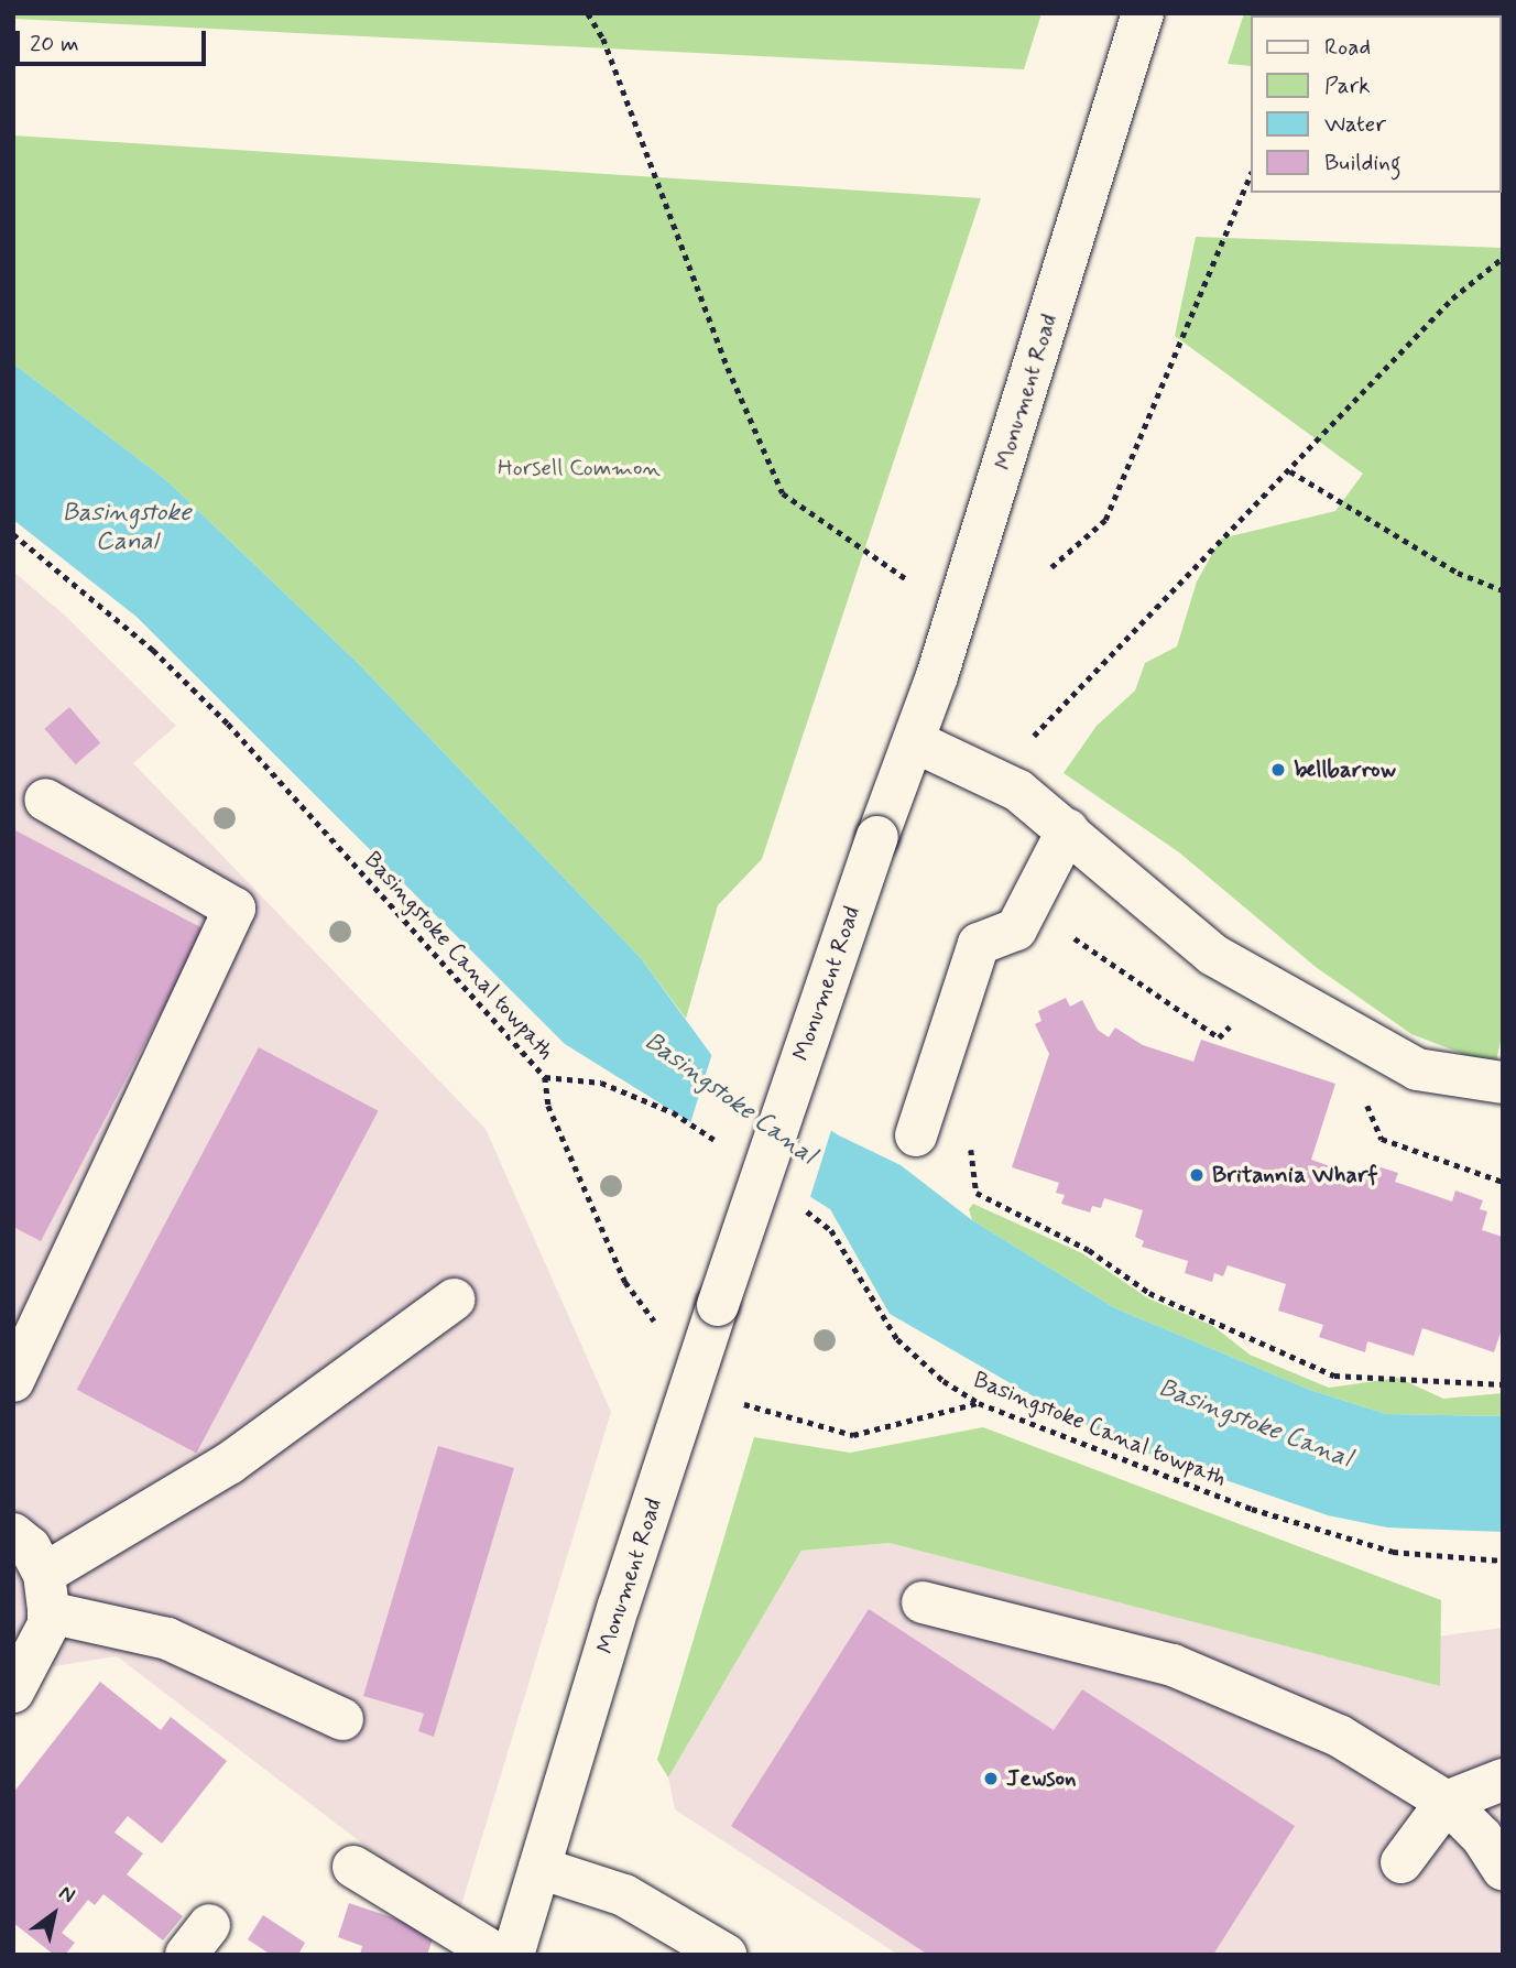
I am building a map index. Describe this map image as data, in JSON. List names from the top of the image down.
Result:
{
  "streets": {
    "street": ["Monument Road"],
    "path": ["Basingstoke Canal towpath"]
  },
  "water": ["Basingstoke Canal"],
  "parks": ["Horsell Common"],
  "places": ["bellbarrow", "Britannia Wharf", "Jewson"],
  "legend": [
    "Road",
    "Park",
    "Water",
    "Building"
  ],
  "scale_bar": "20 m",
  "north": "top right"
}
